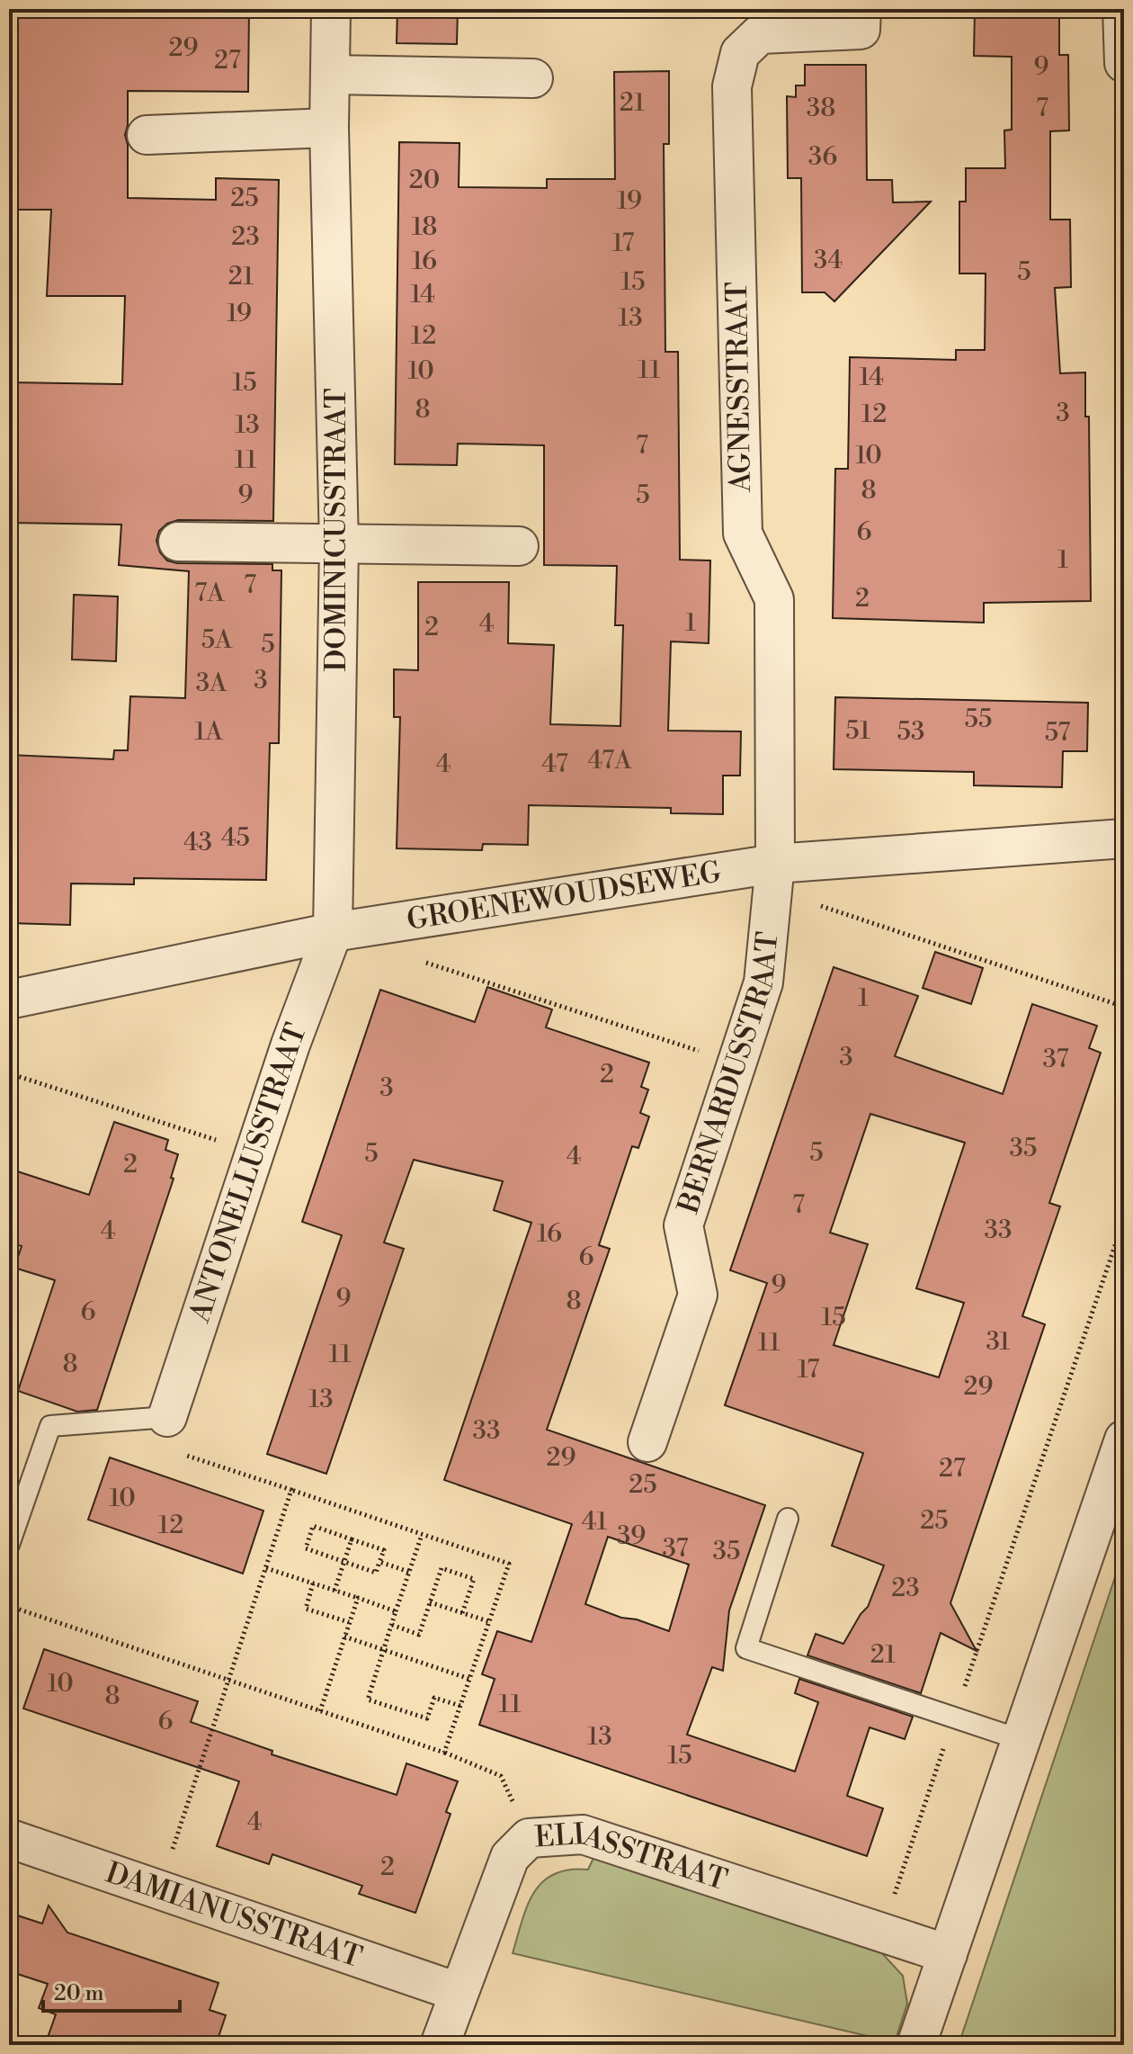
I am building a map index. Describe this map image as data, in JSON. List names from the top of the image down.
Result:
{
  "streets": {
    "street": [
      "AGNESSTRAAT",
      "DOMINICUSSTRAAT",
      "GROENEWOUDSEWEG",
      "BERNARDUSSTRAAT",
      "ANTONELLUSSTRAAT",
      "ELIASSTRAAT",
      "DAMIANUSSTRAAT"
    ]
  },
  "crossings": [
    ["AGNESSTRAAT", "GROENEWOUDSEWEG"],
    ["AGNESSTRAAT", "BERNARDUSSTRAAT"],
    ["DOMINICUSSTRAAT", "GROENEWOUDSEWEG"],
    ["DOMINICUSSTRAAT", "ANTONELLUSSTRAAT"],
    ["GROENEWOUDSEWEG", "BERNARDUSSTRAAT"],
    ["GROENEWOUDSEWEG", "ANTONELLUSSTRAAT"],
    ["ELIASSTRAAT", "DAMIANUSSTRAAT"]
  ],
  "house_numbers": [
    "29",
    "27",
    "9",
    "21",
    "38",
    "7",
    "36",
    "20",
    "25",
    "19",
    "18",
    "23",
    "17",
    "34",
    "16",
    "5",
    "21",
    "15",
    "14",
    "19",
    "13",
    "12",
    "11",
    "10",
    "14",
    "15",
    "8",
    "3",
    "12",
    "13",
    "7",
    "10",
    "11",
    "8",
    "9",
    "5",
    "6",
    "1",
    "7",
    "7A",
    "2",
    "1",
    "4",
    "2",
    "5A",
    "5",
    "3",
    "3A",
    "55",
    "51",
    "1A",
    "53",
    "57",
    "47A",
    "4",
    "47",
    "45",
    "43",
    "1",
    "3",
    "37",
    "2",
    "3",
    "35",
    "5",
    "5",
    "4",
    "2",
    "7",
    "33",
    "4",
    "16",
    "6",
    "9",
    "9",
    "8",
    "6",
    "15",
    "31",
    "11",
    "11",
    "8",
    "17",
    "29",
    "13",
    "33",
    "29",
    "27",
    "25",
    "10",
    "25",
    "41",
    "12",
    "39",
    "37",
    "35",
    "23",
    "21",
    "10",
    "8",
    "11",
    "6",
    "13",
    "15",
    "4",
    "2"
  ],
  "scale_bar": "20 m"
}
